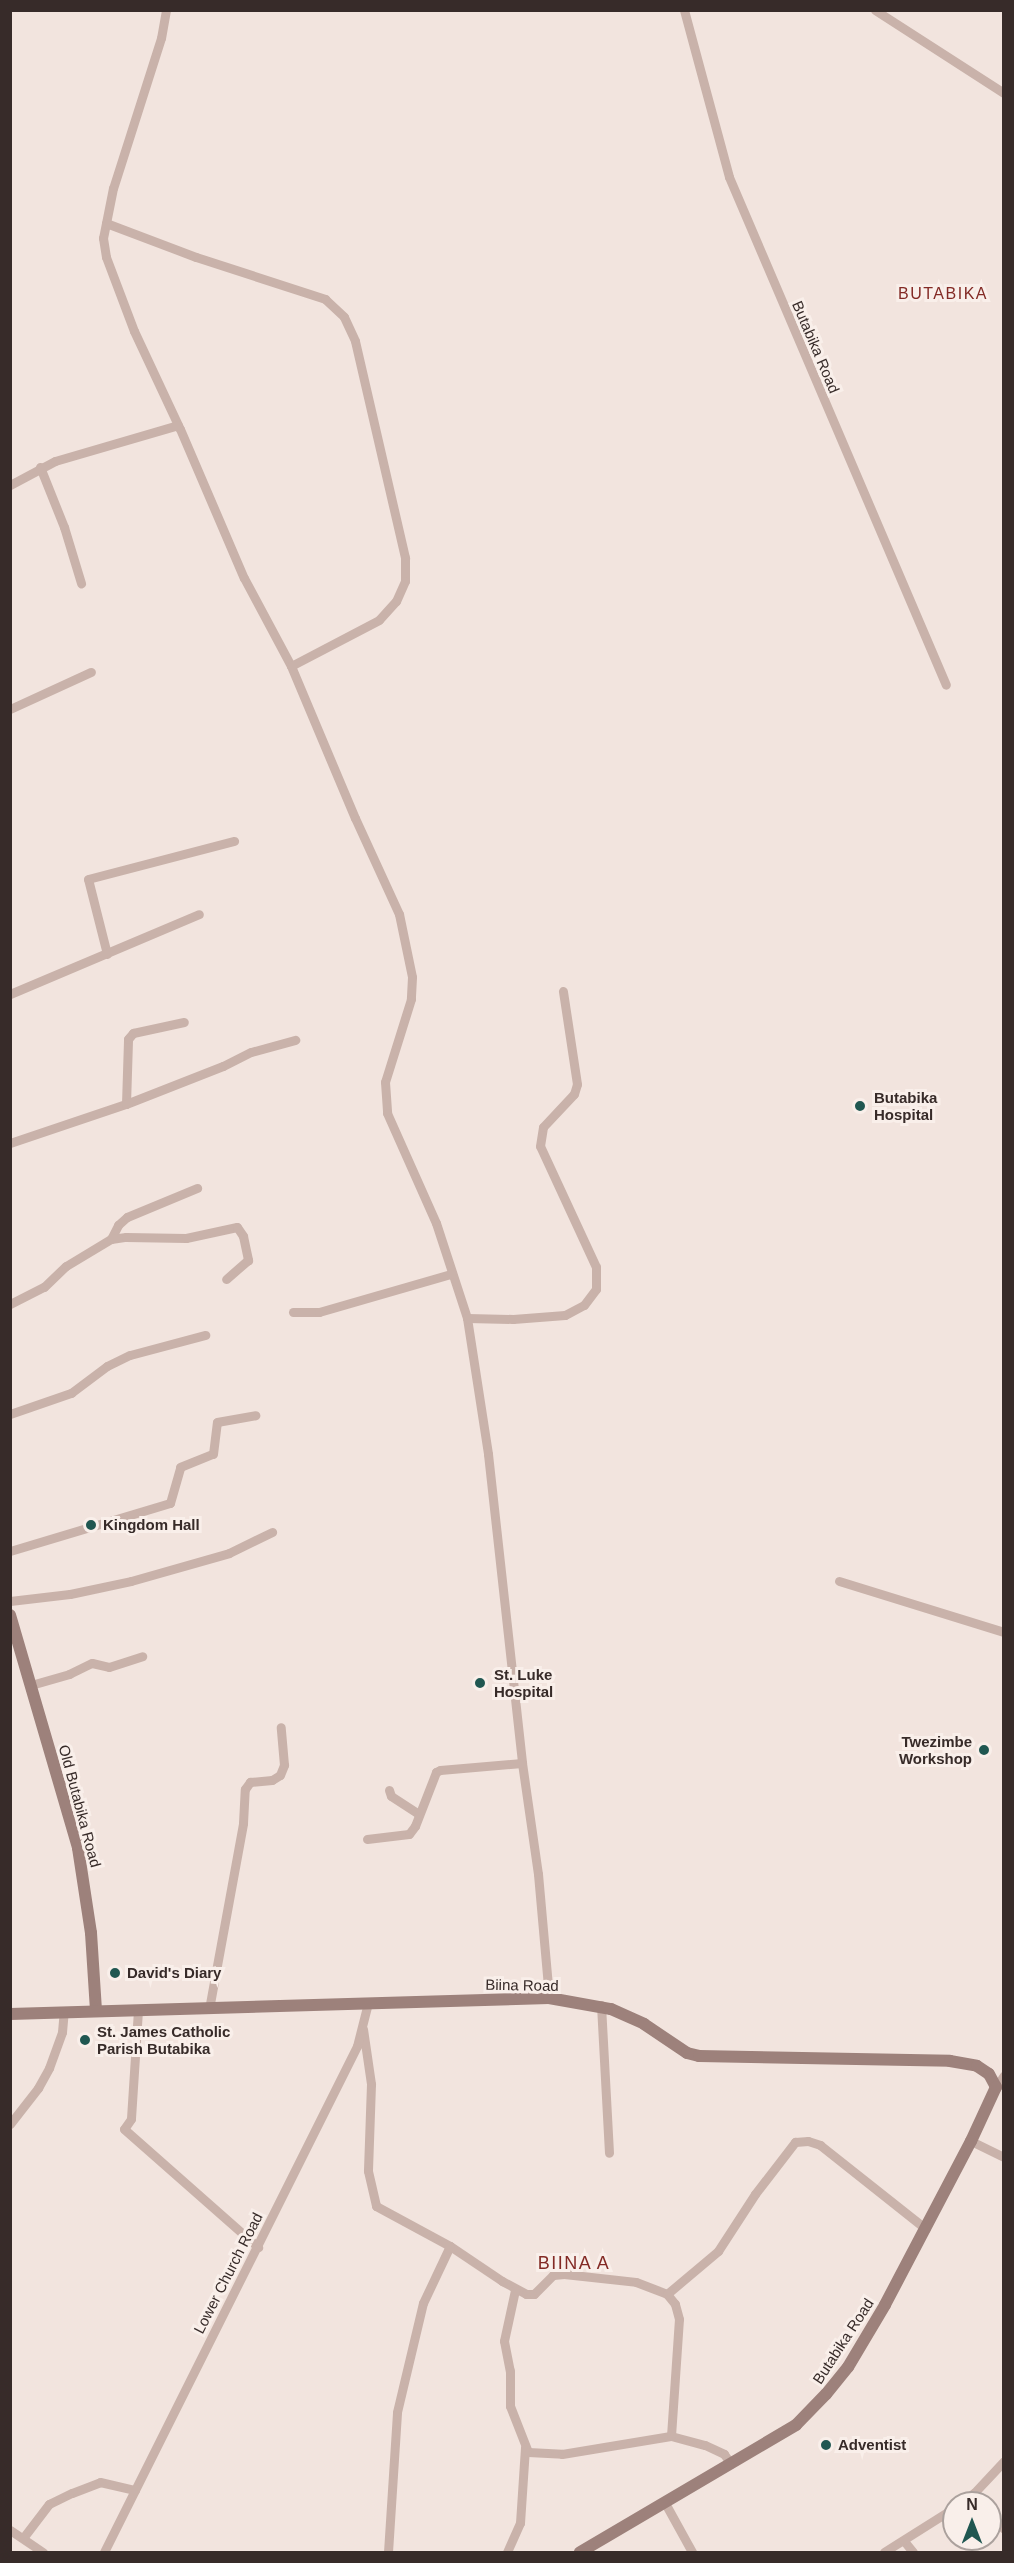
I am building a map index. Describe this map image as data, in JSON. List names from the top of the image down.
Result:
{
  "streets": {
    "main road": ["Butabika Road", "Old Butabika Road", "Biina Road"],
    "street": ["Lower Church Road"]
  },
  "crossings": [
    ["Butabika Road", "Biina Road"],
    ["Old Butabika Road", "Biina Road"],
    ["Biina Road", "Lower Church Road"]
  ],
  "districts": ["BUTABIKA", "BIINA A"],
  "places": [
    "Butabika Hospital",
    "Kingdom Hall",
    "St. Luke Hospital",
    "Twezimbe Workshop",
    "David's Diary",
    "St. James Catholic Parish Butabika",
    "Adventist"
  ],
  "north": "top"
}
